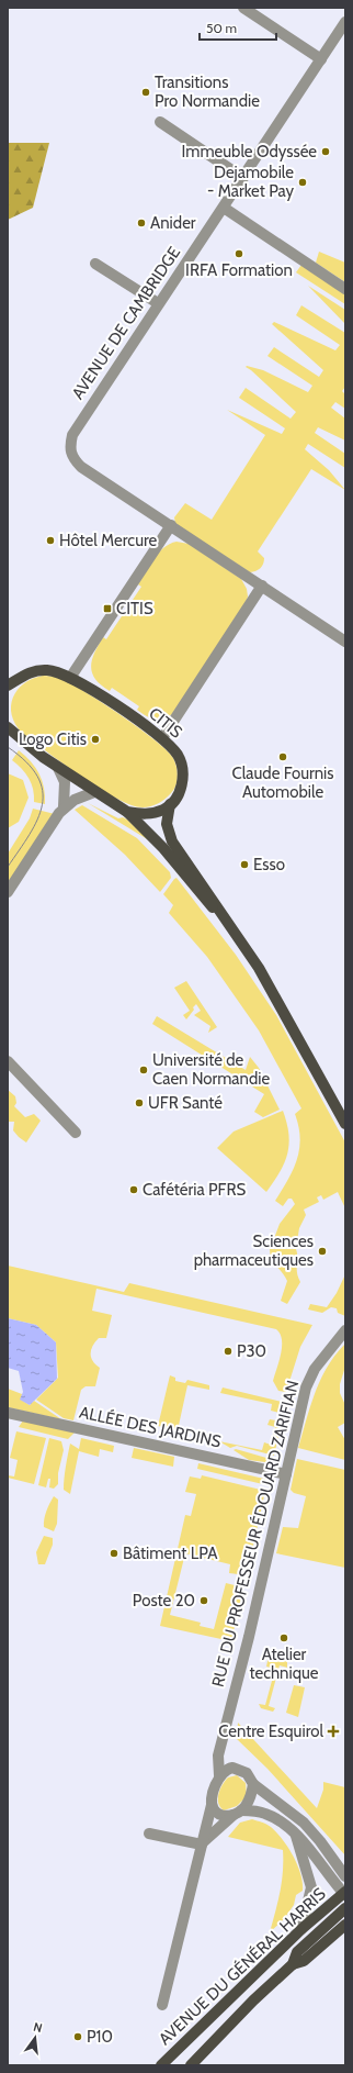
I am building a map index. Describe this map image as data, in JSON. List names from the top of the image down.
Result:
{
  "streets": {
    "main road": ["CITIS", "AVENUE DU GÉNÉRAL HARRIS"],
    "street": ["AVENUE DE CAMBRIDGE", "ALLÉE DES JARDINS", "RUE DU PROFESSEUR ÉDOUARD ZARIFIAN"]
  },
  "crossings": [
    ["ALLÉE DES JARDINS", "RUE DU PROFESSEUR ÉDOUARD ZARIFIAN"]
  ],
  "places": {
    "other": [
      "Transitions Pro Normandie",
      "Immeuble Odyssée",
      "Dejamobile - Market Pay",
      "Anider",
      "IRFA Formation",
      "Hôtel Mercure",
      "Logo Citis",
      "Claude Fournis Automobile",
      "Esso",
      "Université de Caen Normandie",
      "UFR Santé",
      "Cafétéria PFRS",
      "Sciences pharmaceutiques",
      "P30",
      "Bâtiment LPA",
      "Poste 20",
      "Atelier technique",
      "P10"
    ],
    "transit": ["CITIS"],
    "health": ["Centre Esquirol"]
  },
  "scale_bar": "50 m",
  "north": "top"
}
